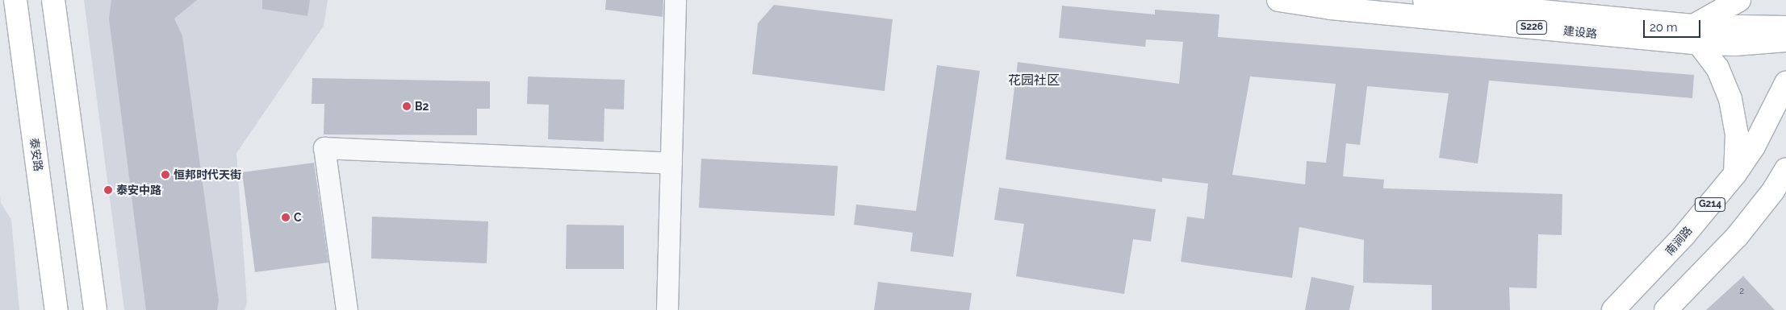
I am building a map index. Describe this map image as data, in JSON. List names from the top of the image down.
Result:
{
  "streets": {
    "main road": [
      "S226",
      "建设路",
      "泰安路",
      "G214",
      "南涧路"
    ]
  },
  "districts": ["花园社区"],
  "places": [
    "B2",
    "恒邦时代天街",
    "泰安中路",
    "C"
  ],
  "house_numbers": ["2"],
  "scale_bar": "20 m"
}
